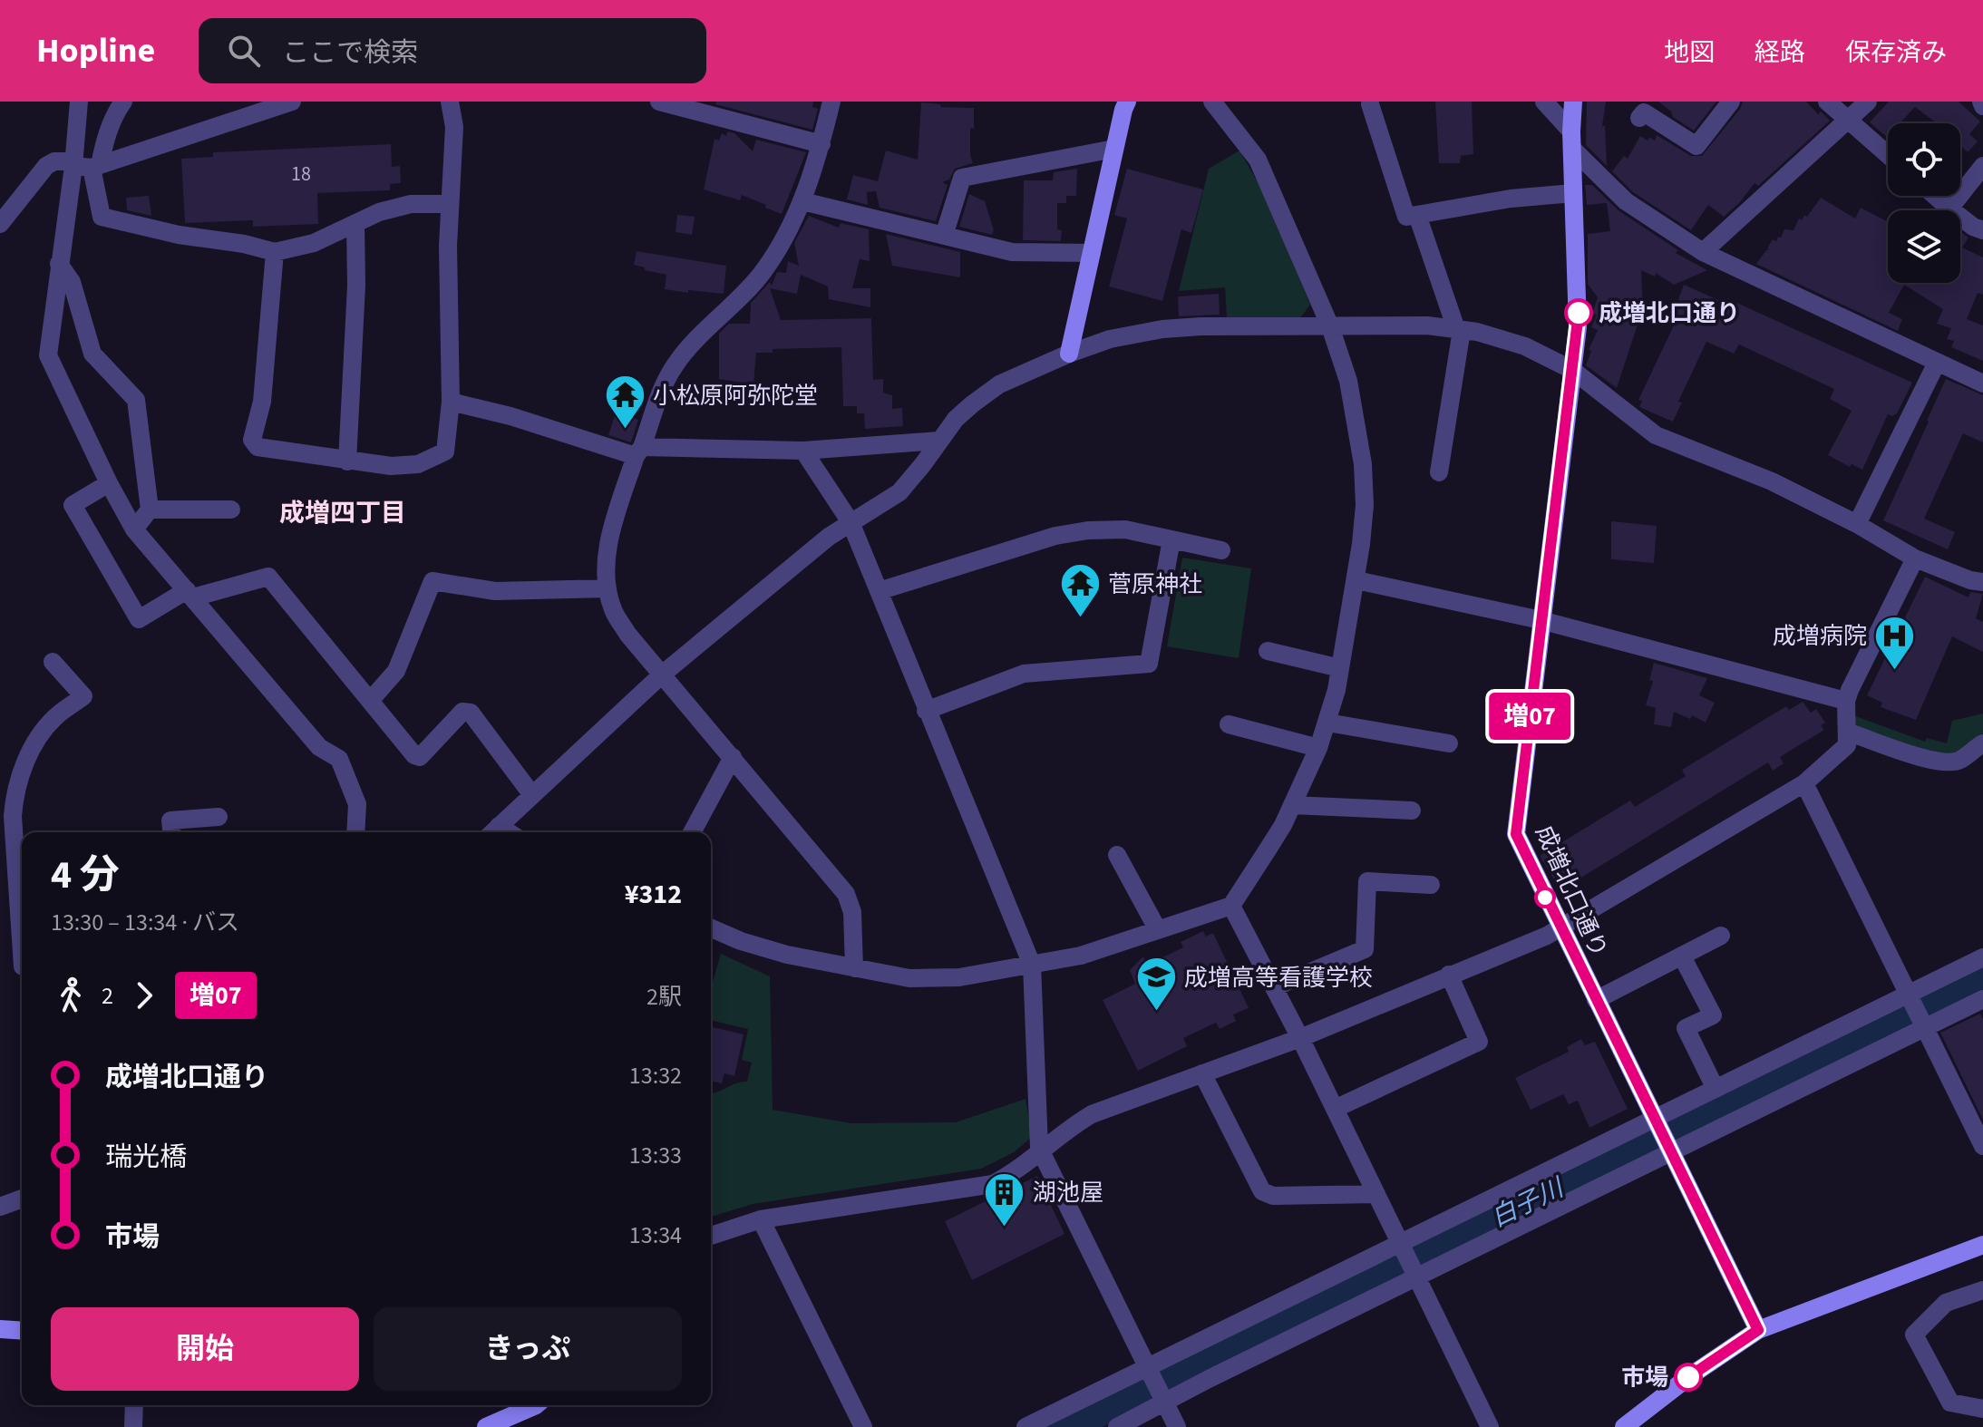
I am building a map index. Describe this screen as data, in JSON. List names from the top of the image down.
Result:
{
  "streets": {
    "street": ["成増北口通り"]
  },
  "districts": ["成増四丁目"],
  "water": ["白子川"],
  "places": {
    "other": ["成増北口通り", "市場"],
    "temple": ["小松原阿弥陀堂", "菅原神社"],
    "hospital": ["成増病院"],
    "school or university": ["成増高等看護学校"],
    "building": ["湖池屋"]
  },
  "lines": ["bus line 増07"],
  "house_numbers": ["18"],
  "page": {
    "header": "Hopline",
    "search": "ここで検索",
    "nav": ["地図", "経路", "保存済み"],
    "on_map": "増07",
    "heading": ["4 分", "13:30 – 13:34 · バス", "¥312"],
    "legs": ["2", "増07", "2駅"],
    "list": [
      {
        "name": "成増北口通り",
        "value": "13:32"
      },
      {
        "name": "瑞光橋",
        "value": "13:33"
      },
      {
        "name": "市場",
        "value": "13:34"
      }
    ],
    "buttons": ["開始", "きっぷ"]
  }
}
